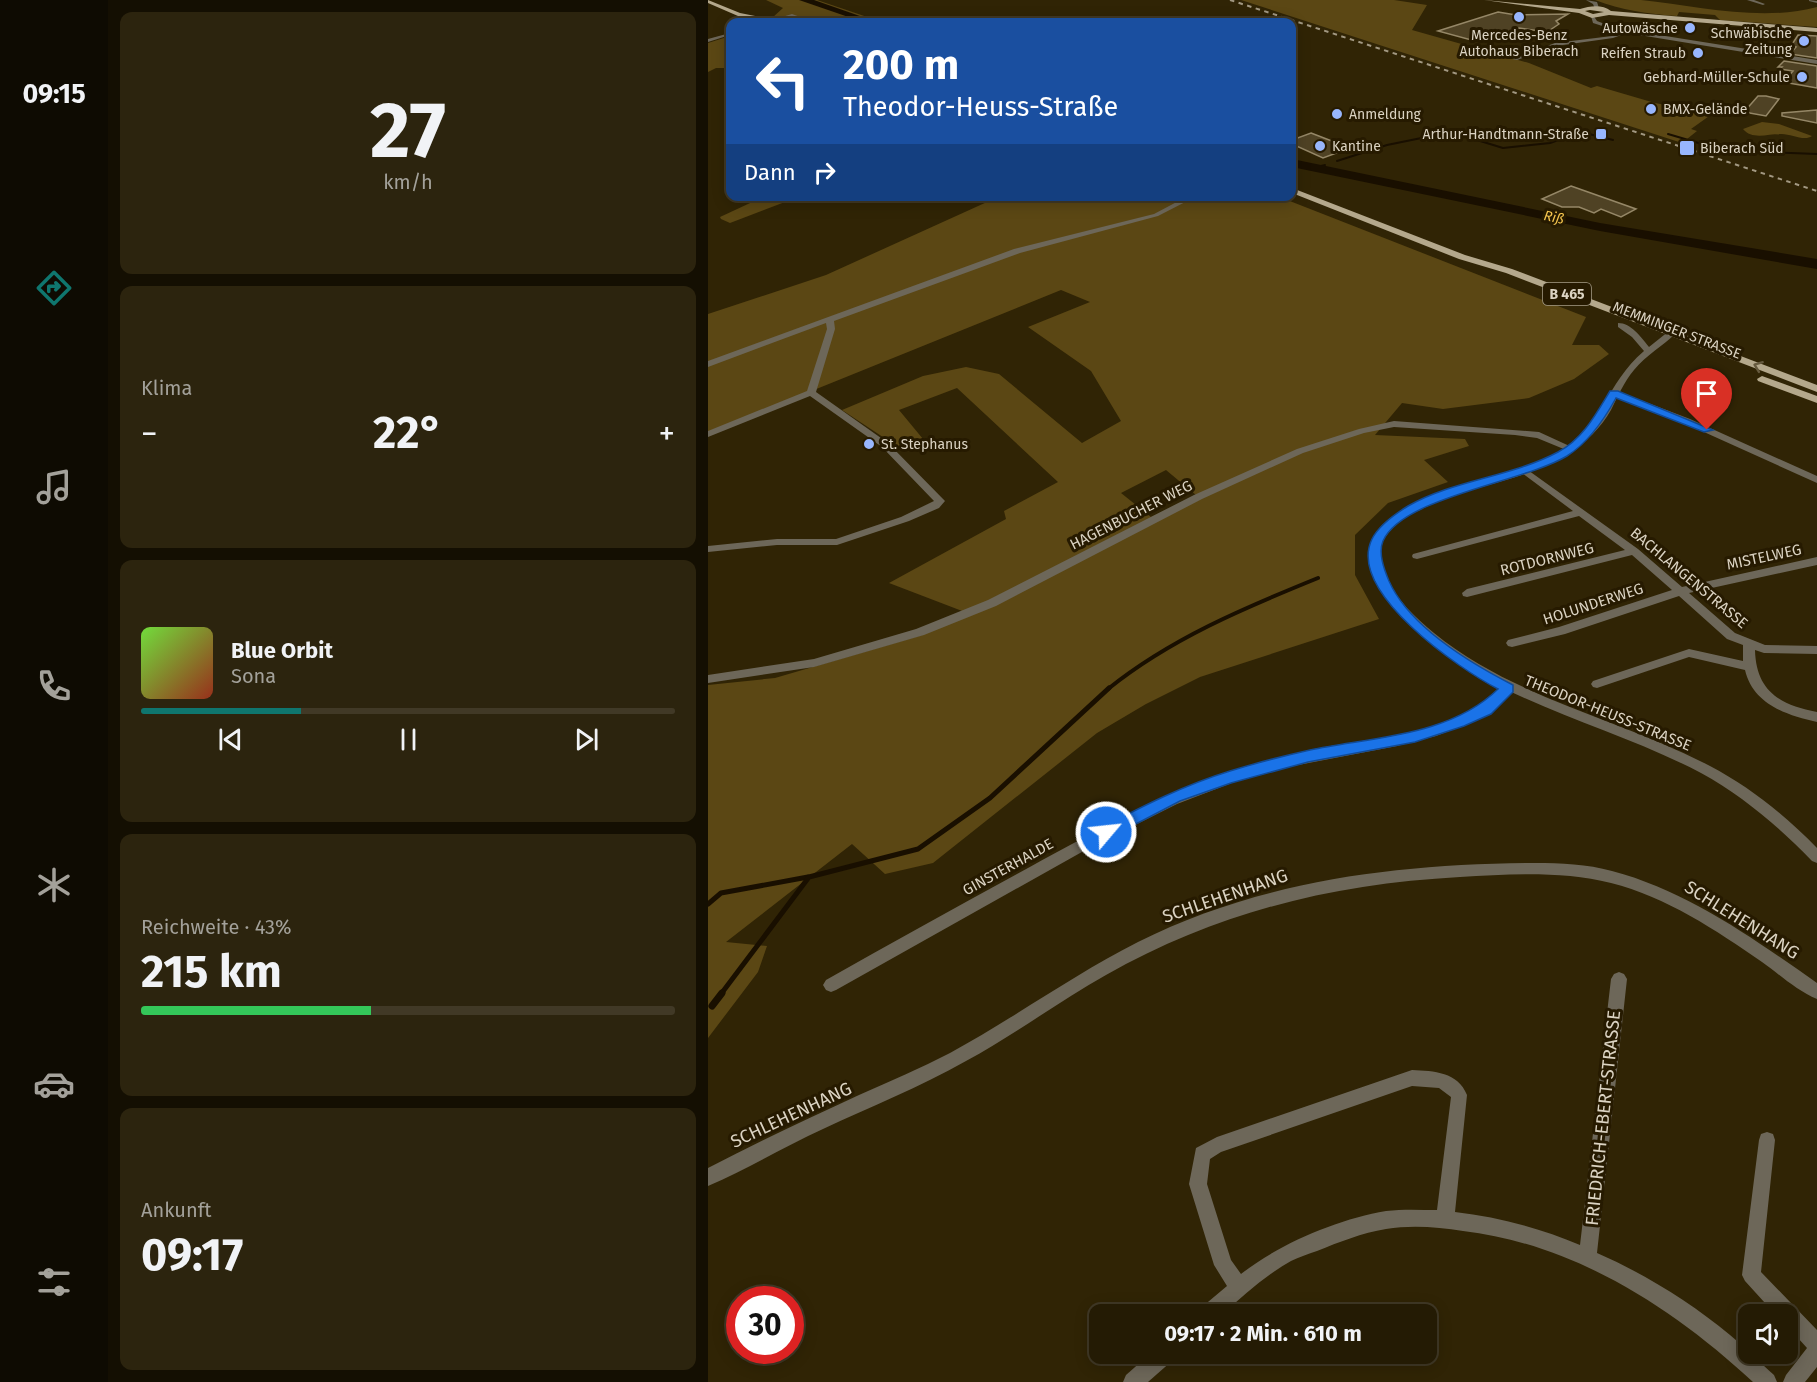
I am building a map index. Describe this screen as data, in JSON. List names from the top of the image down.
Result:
{
  "streets": {
    "main road": ["B 465", "MEMMINGER STRASSE"],
    "street": [
      "HAGENBUCHER WEG",
      "MISTELWEG",
      "ROTDORNWEG",
      "BACHLANGENSTRASSE",
      "HOLUNDERWEG",
      "THEODOR-HEUSS-STRASSE",
      "GINSTERHALDE",
      "SCHLEHENHANG",
      "FRIEDRICH-EBERT-STRASSE"
    ]
  },
  "crossings": [
    ["MEMMINGER STRASSE", "THEODOR-HEUSS-STRASSE"],
    ["HAGENBUCHER WEG", "THEODOR-HEUSS-STRASSE"],
    ["MISTELWEG", "BACHLANGENSTRASSE"],
    ["MISTELWEG", "HOLUNDERWEG"],
    ["ROTDORNWEG", "BACHLANGENSTRASSE"],
    ["BACHLANGENSTRASSE", "HOLUNDERWEG"],
    ["BACHLANGENSTRASSE", "THEODOR-HEUSS-STRASSE"],
    ["THEODOR-HEUSS-STRASSE", "GINSTERHALDE"]
  ],
  "water": ["Riß"],
  "places": {
    "other": [
      "Mercedes-Benz Autohaus Biberach",
      "Autowäsche",
      "Schwäbische Zeitung",
      "Reifen Straub",
      "Gebhard-Müller-Schule",
      "BMX-Gelände",
      "Anmeldung",
      "Kantine",
      "St. Stephanus"
    ],
    "transit": ["Arthur-Handtmann-Straße", "Biberach Süd"]
  },
  "page": {
    "tabs": "09:15",
    "tile": [
      ["27", "km/h"],
      "Klima",
      ["Reichweite · 43%", "215 km"],
      ["Ankunft", "09:17"]
    ],
    "turn": ["200 m", "Theodor-Heuss-Straße"],
    "then": "Dann",
    "heat": ["−", "22°", "+"],
    "song": ["Blue Orbit", "Sona"],
    "limit": "30",
    "trip": "09:17 · 2 Min. · 610 m"
  }
}
